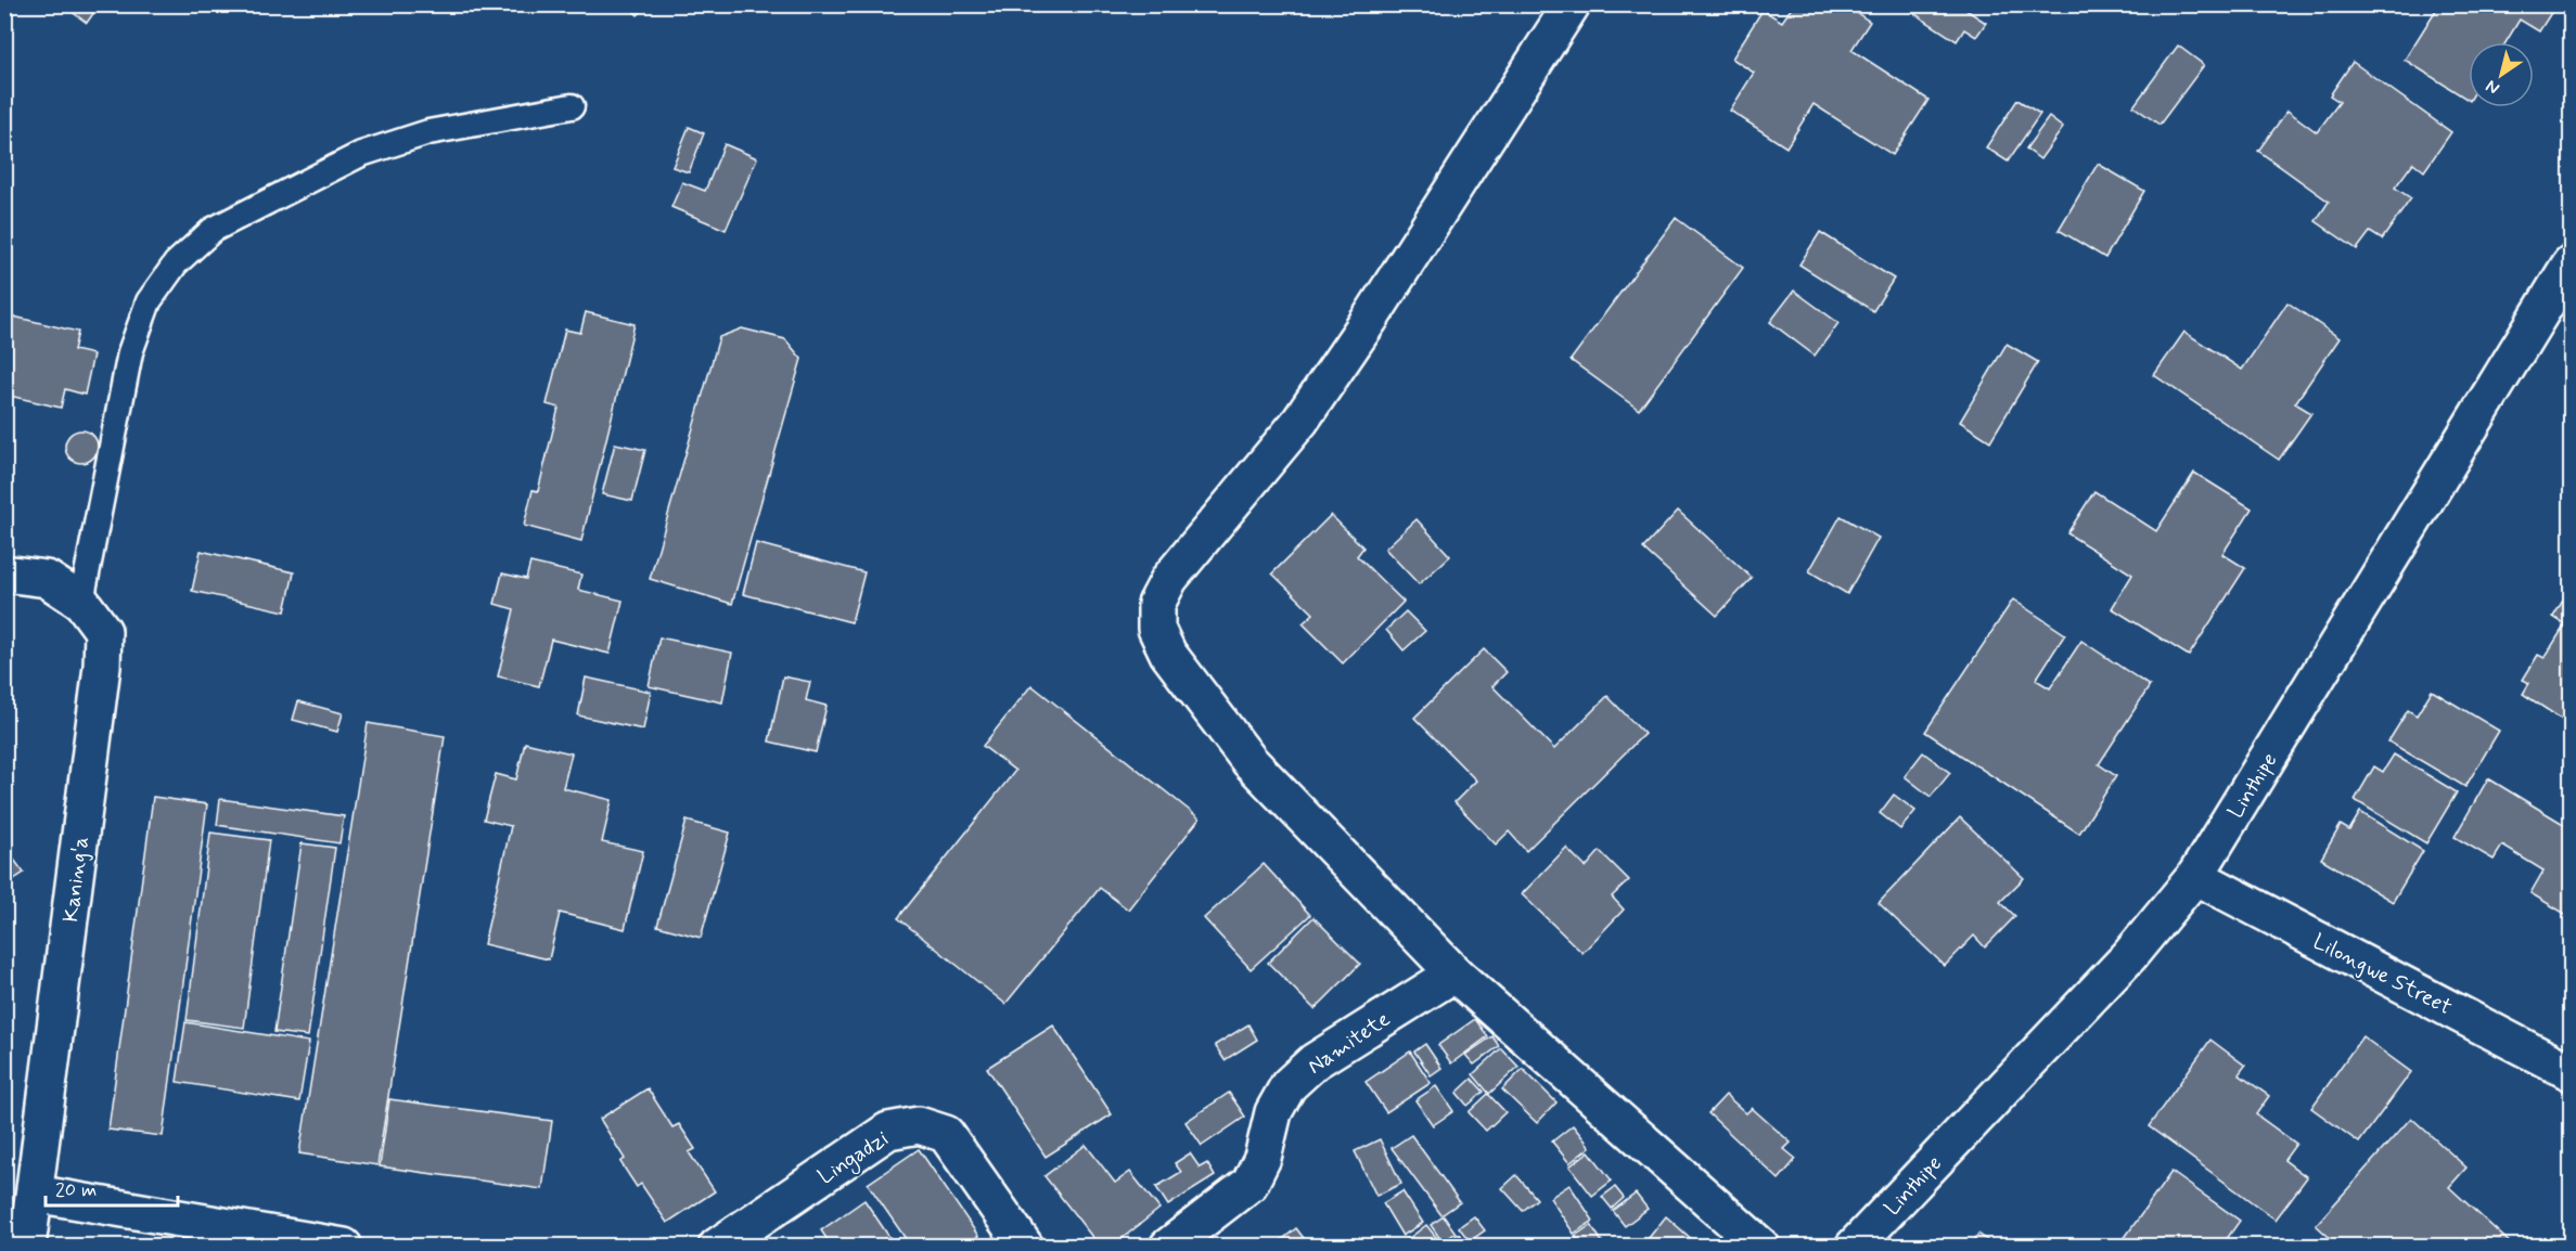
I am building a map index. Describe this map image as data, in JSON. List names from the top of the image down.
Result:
{
  "streets": {
    "street": [
      "Linthipe",
      "Kaning'a",
      "Lilongwe Street",
      "Namitete",
      "Lingadzi"
    ]
  },
  "crossings": [
    ["Linthipe", "Lilongwe Street"]
  ],
  "scale_bar": "20 m",
  "north": "bottom left"
}
